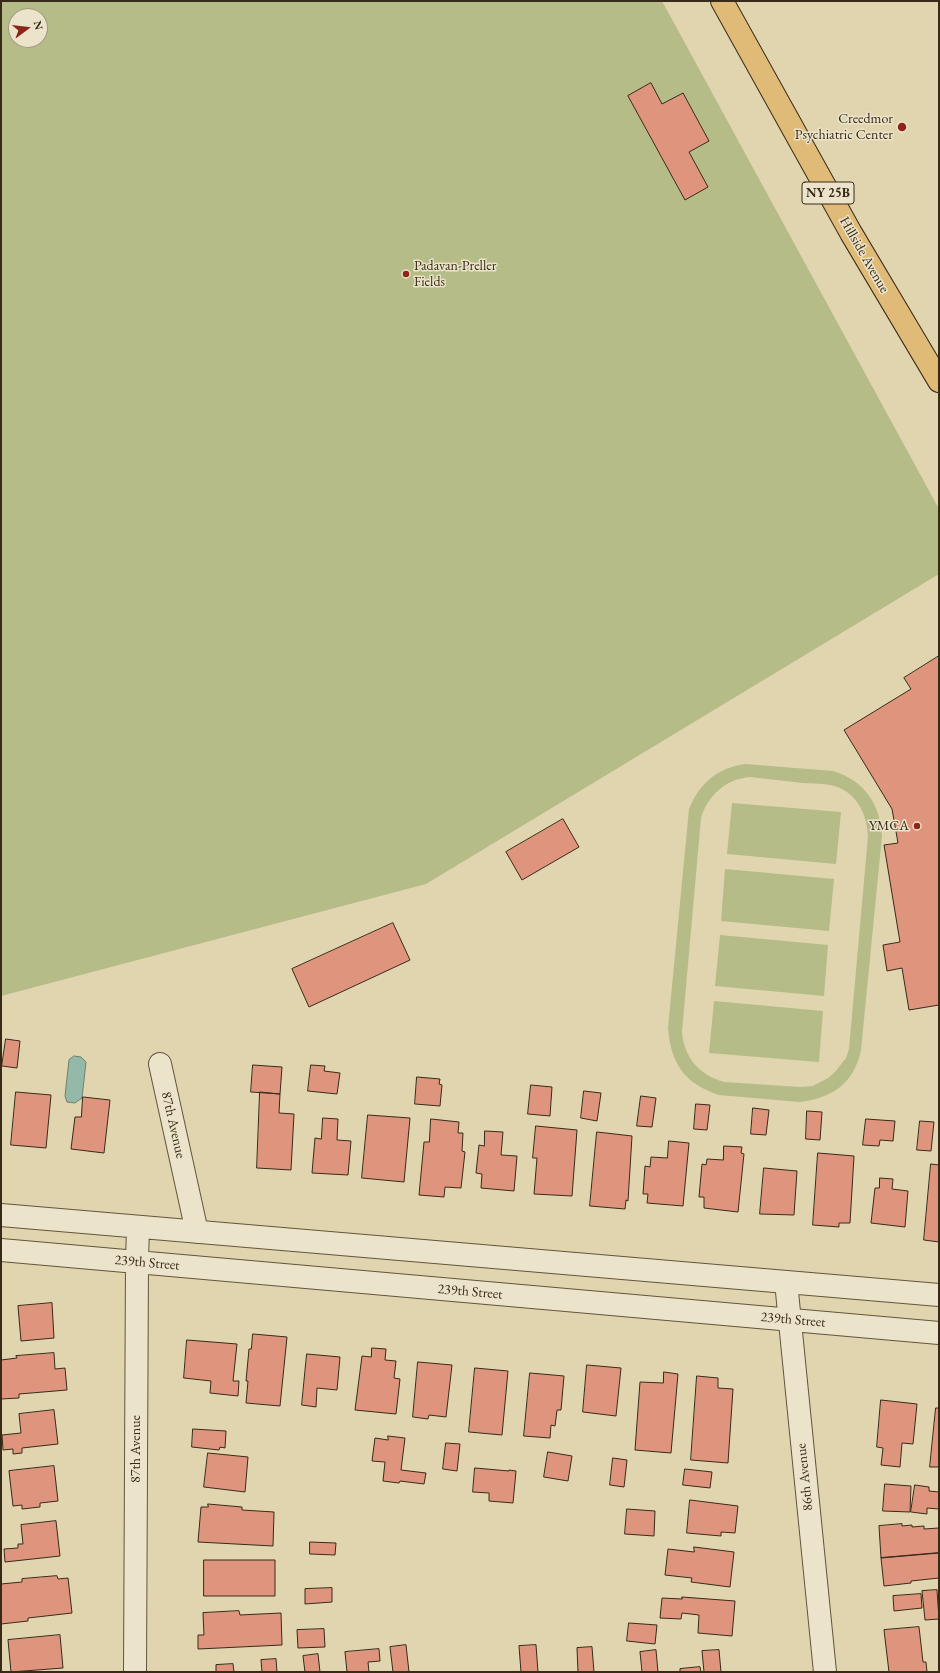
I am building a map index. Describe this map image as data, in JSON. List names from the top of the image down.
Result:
{
  "streets": {
    "main road": ["NY 25B", "Hillside Avenue"],
    "street": ["87th Avenue", "239th Street", "86th Avenue"]
  },
  "crossings": [
    ["87th Avenue", "239th Street"],
    ["239th Street", "86th Avenue"]
  ],
  "places": ["Creedmor Psychiatric Center", "Padavan-Preller Fields", "YMCA"],
  "north": "right"
}
